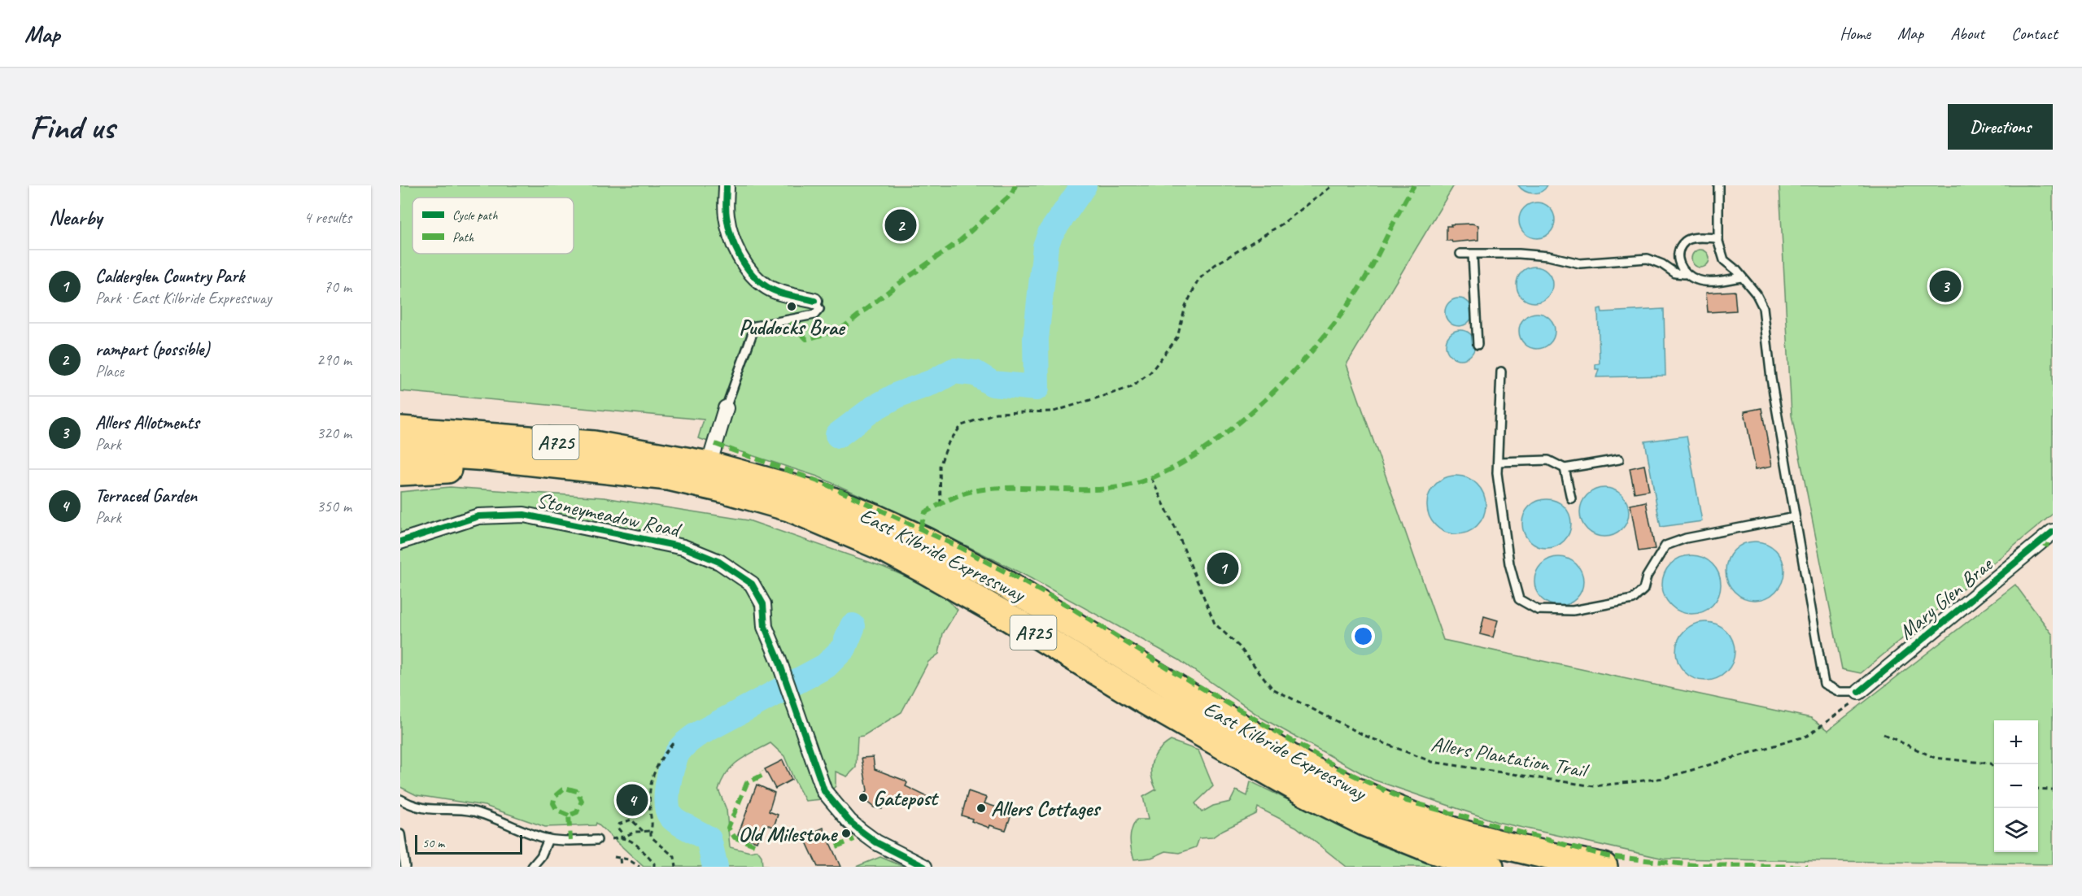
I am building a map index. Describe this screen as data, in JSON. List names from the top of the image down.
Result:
{
  "streets": {
    "highway": ["A725", "East Kilbride Expressway"],
    "street": ["Stoneymeadow Road", "Mary Glen Brae"],
    "path": ["Allers Plantation Trail"]
  },
  "crossings": [
    ["Mary Glen Brae", "Allers Plantation Trail"]
  ],
  "places": [
    "Puddocks Brae",
    "Gatepost",
    "Allers Cottages",
    "Old Milestone"
  ],
  "legend": ["Cycle path", "Path"],
  "scale_bar": "50 m",
  "page": {
    "header": "Map",
    "nav": [
      "Home",
      "Map",
      "About",
      "Contact"
    ],
    "buttons": "Directions",
    "title": "Find us",
    "heading": ["Nearby", "4 results"],
    "pins": [
      "2",
      "3",
      "1",
      "4"
    ],
    "list": [
      {
        "mark": "1",
        "name": "Calderglen Country Park",
        "note": "Park · East Kilbride Expressway",
        "value": "70 m"
      },
      {
        "mark": "2",
        "name": "rampart (possible)",
        "note": "Place",
        "value": "290 m"
      },
      {
        "mark": "3",
        "name": "Allers Allotments",
        "note": "Park",
        "value": "320 m"
      },
      {
        "mark": "4",
        "name": "Terraced Garden",
        "note": "Park",
        "value": "350 m"
      }
    ],
    "map_buttons": ["+", "−"],
    "scale": "50 m"
  }
}
